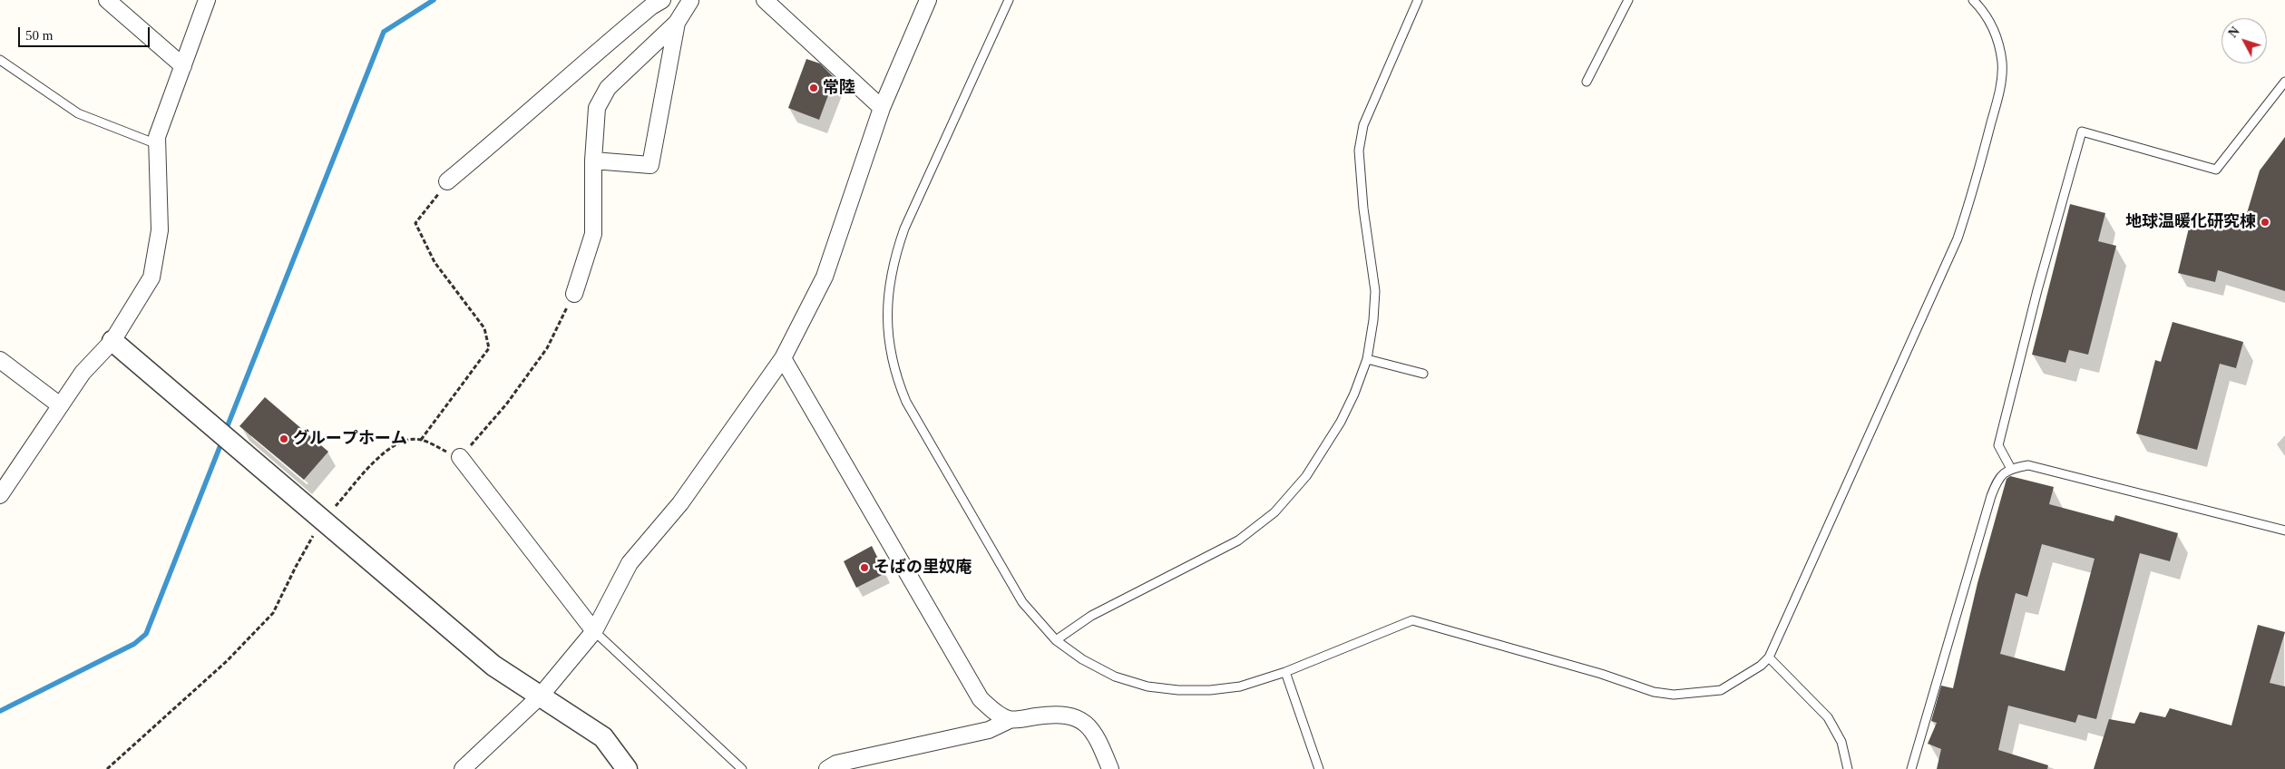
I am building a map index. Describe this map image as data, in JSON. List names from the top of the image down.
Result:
{
  "places": [
    "常陸",
    "地球温暖化研究棟",
    "グループホーム",
    "そばの里奴庵"
  ],
  "scale_bar": "50 m",
  "north": "top left"
}
